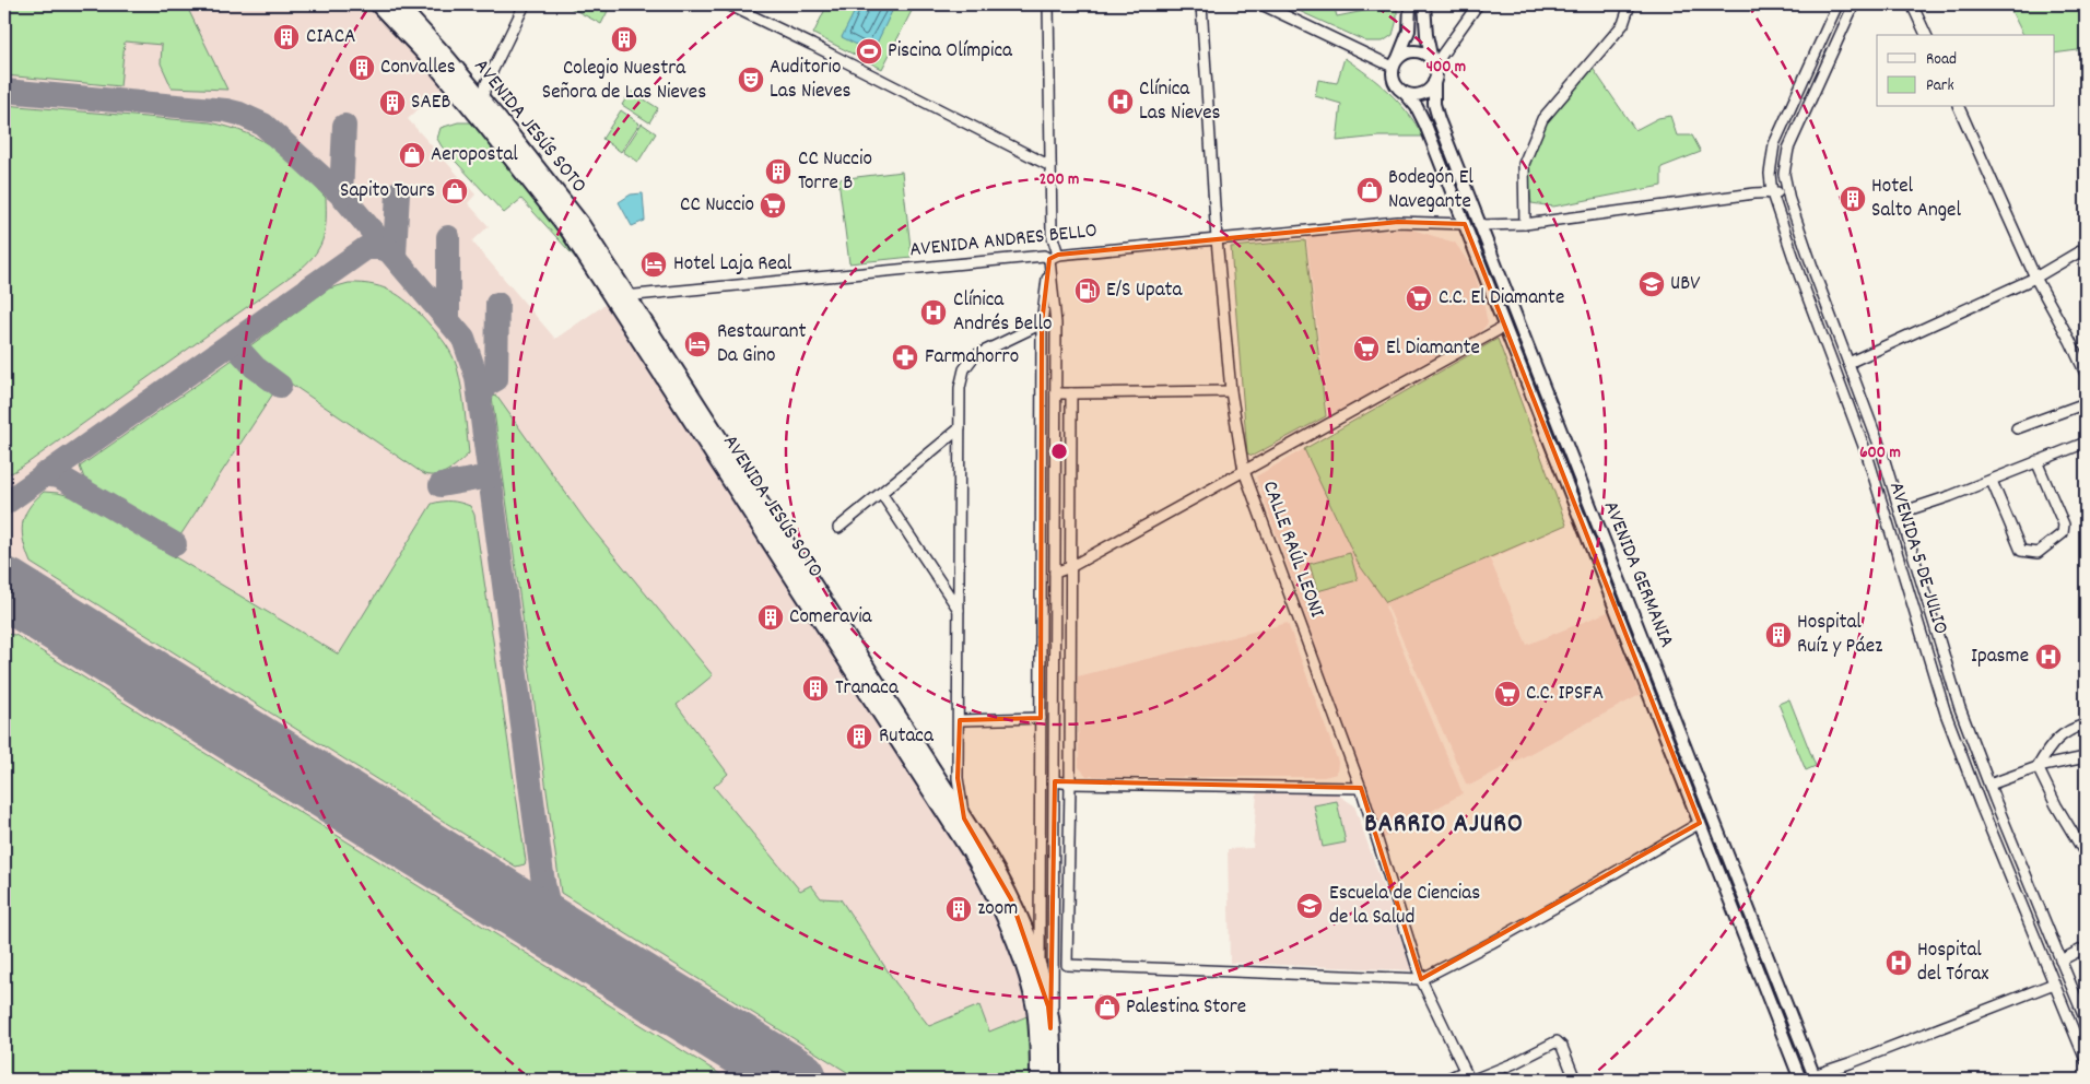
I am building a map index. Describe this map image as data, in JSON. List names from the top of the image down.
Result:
{
  "streets": {
    "main road": ["AVENIDA JESÚS SOTO"],
    "street": [
      "AVENIDA ANDRES BELLO",
      "CALLE RAÚL LEONI",
      "AVENIDA 5 DE JULIO",
      "AVENIDA GERMANIA"
    ]
  },
  "crossings": [
    ["AVENIDA JESÚS SOTO", "AVENIDA ANDRES BELLO"],
    ["AVENIDA ANDRES BELLO", "CALLE RAÚL LEONI"],
    ["AVENIDA ANDRES BELLO", "AVENIDA GERMANIA"]
  ],
  "districts": ["BARRIO AJURO"],
  "places": {
    "building": [
      "CIACA",
      "Colegio Nuestra Señora de Las Nieves",
      "Convalles",
      "SAEB",
      "CC Nuccio Torre B",
      "Hotel Salto Angel",
      "Comeravia",
      "Hospital Ruíz y Páez",
      "Tranaca",
      "Rutaca",
      "zoom"
    ],
    "sports": ["Piscina Olímpica"],
    "theatre": ["Auditorio Las Nieves"],
    "hospital": [
      "Clínica Las Nieves",
      "Clínica Andrés Bello",
      "Ipasme",
      "Hospital del Tórax"
    ],
    "shop": [
      "Aeropostal",
      "Bodegón El Navegante",
      "Sapito Tours",
      "Palestina Store"
    ],
    "supermarket": [
      "CC Nuccio",
      "C.C. El Diamante",
      "El Diamante",
      "C.C. IPSFA"
    ],
    "hotel": ["Hotel Laja Real", "Restaurant Da Gino"],
    "school or university": ["UBV", "Escuela de Ciencias de la Salud"],
    "fuel station": ["E/S Upata"],
    "pharmacy": ["Farmahorro"]
  },
  "legend": ["Road", "Park"],
  "rings": ["400 m", "200 m", "600 m"]
}
